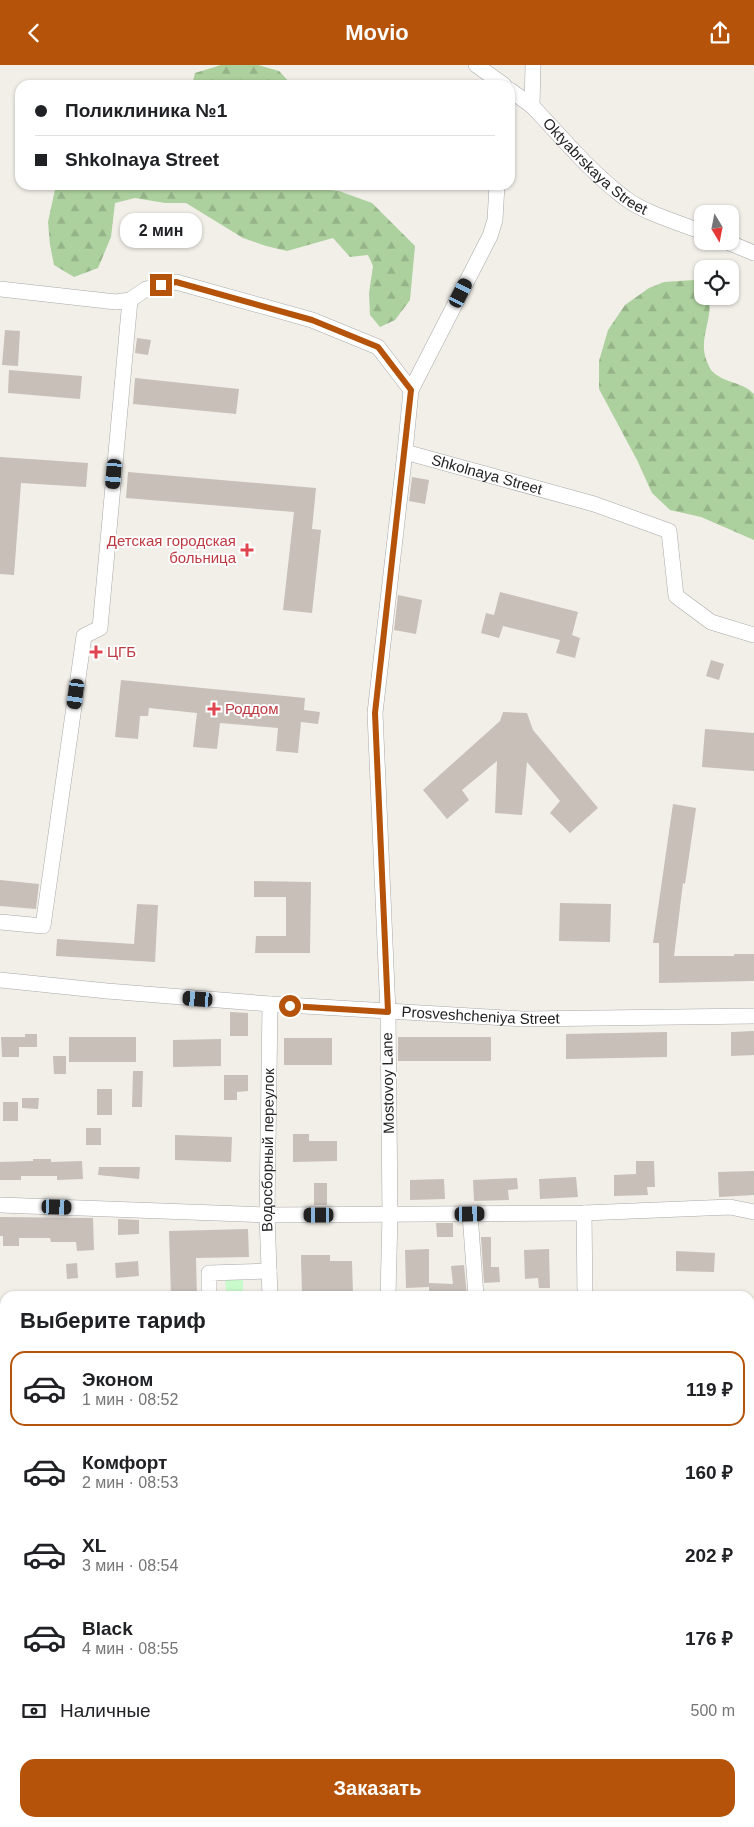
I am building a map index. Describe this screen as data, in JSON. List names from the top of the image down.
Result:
{
  "streets": {
    "street": [
      "Oktyabrskaya Street",
      "Shkolnaya Street",
      "Prosveshcheniya Street",
      "Mostovoy Lane",
      "Водосборный переулок"
    ]
  },
  "crossings": [
    ["Shkolnaya Street", "Mostovoy Lane"],
    ["Prosveshcheniya Street", "Mostovoy Lane"],
    ["Prosveshcheniya Street", "Водосборный переулок"]
  ],
  "places": {
    "health": ["Детская городская больница", "ЦГБ", "Роддом"]
  },
  "north": "bottom",
  "page": {
    "header": "Movio",
    "banner": ["Поликлиника №1", "Shkolnaya Street"],
    "bubble": "2 мин",
    "heading": "Выберите тариф",
    "list": [
      {
        "name": "Эконом",
        "note": "1 мин · 08:52",
        "value": "119 ₽"
      },
      {
        "name": "Комфорт",
        "note": "2 мин · 08:53",
        "value": "160 ₽"
      },
      {
        "name": "XL",
        "note": "3 мин · 08:54",
        "value": "202 ₽"
      },
      {
        "name": "Black",
        "note": "4 мин · 08:55",
        "value": "176 ₽"
      }
    ],
    "pay": ["Наличные", "500 m"],
    "buttons": "Заказать"
  }
}
